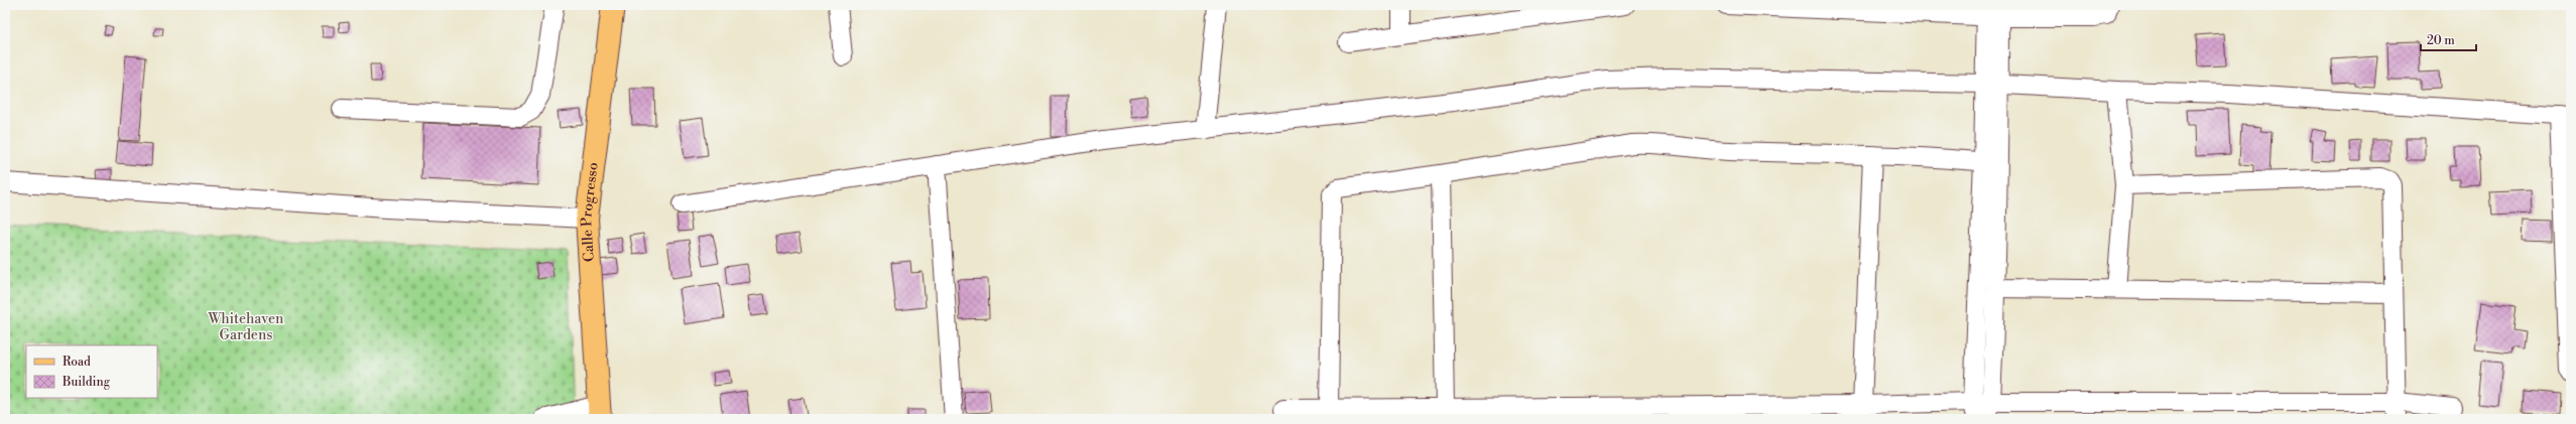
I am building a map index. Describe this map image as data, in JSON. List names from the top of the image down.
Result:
{
  "streets": {
    "main road": ["Calle Progresso"]
  },
  "parks": ["Whitehaven Gardens"],
  "legend": ["Road", "Building"],
  "scale_bar": "20 m"
}
